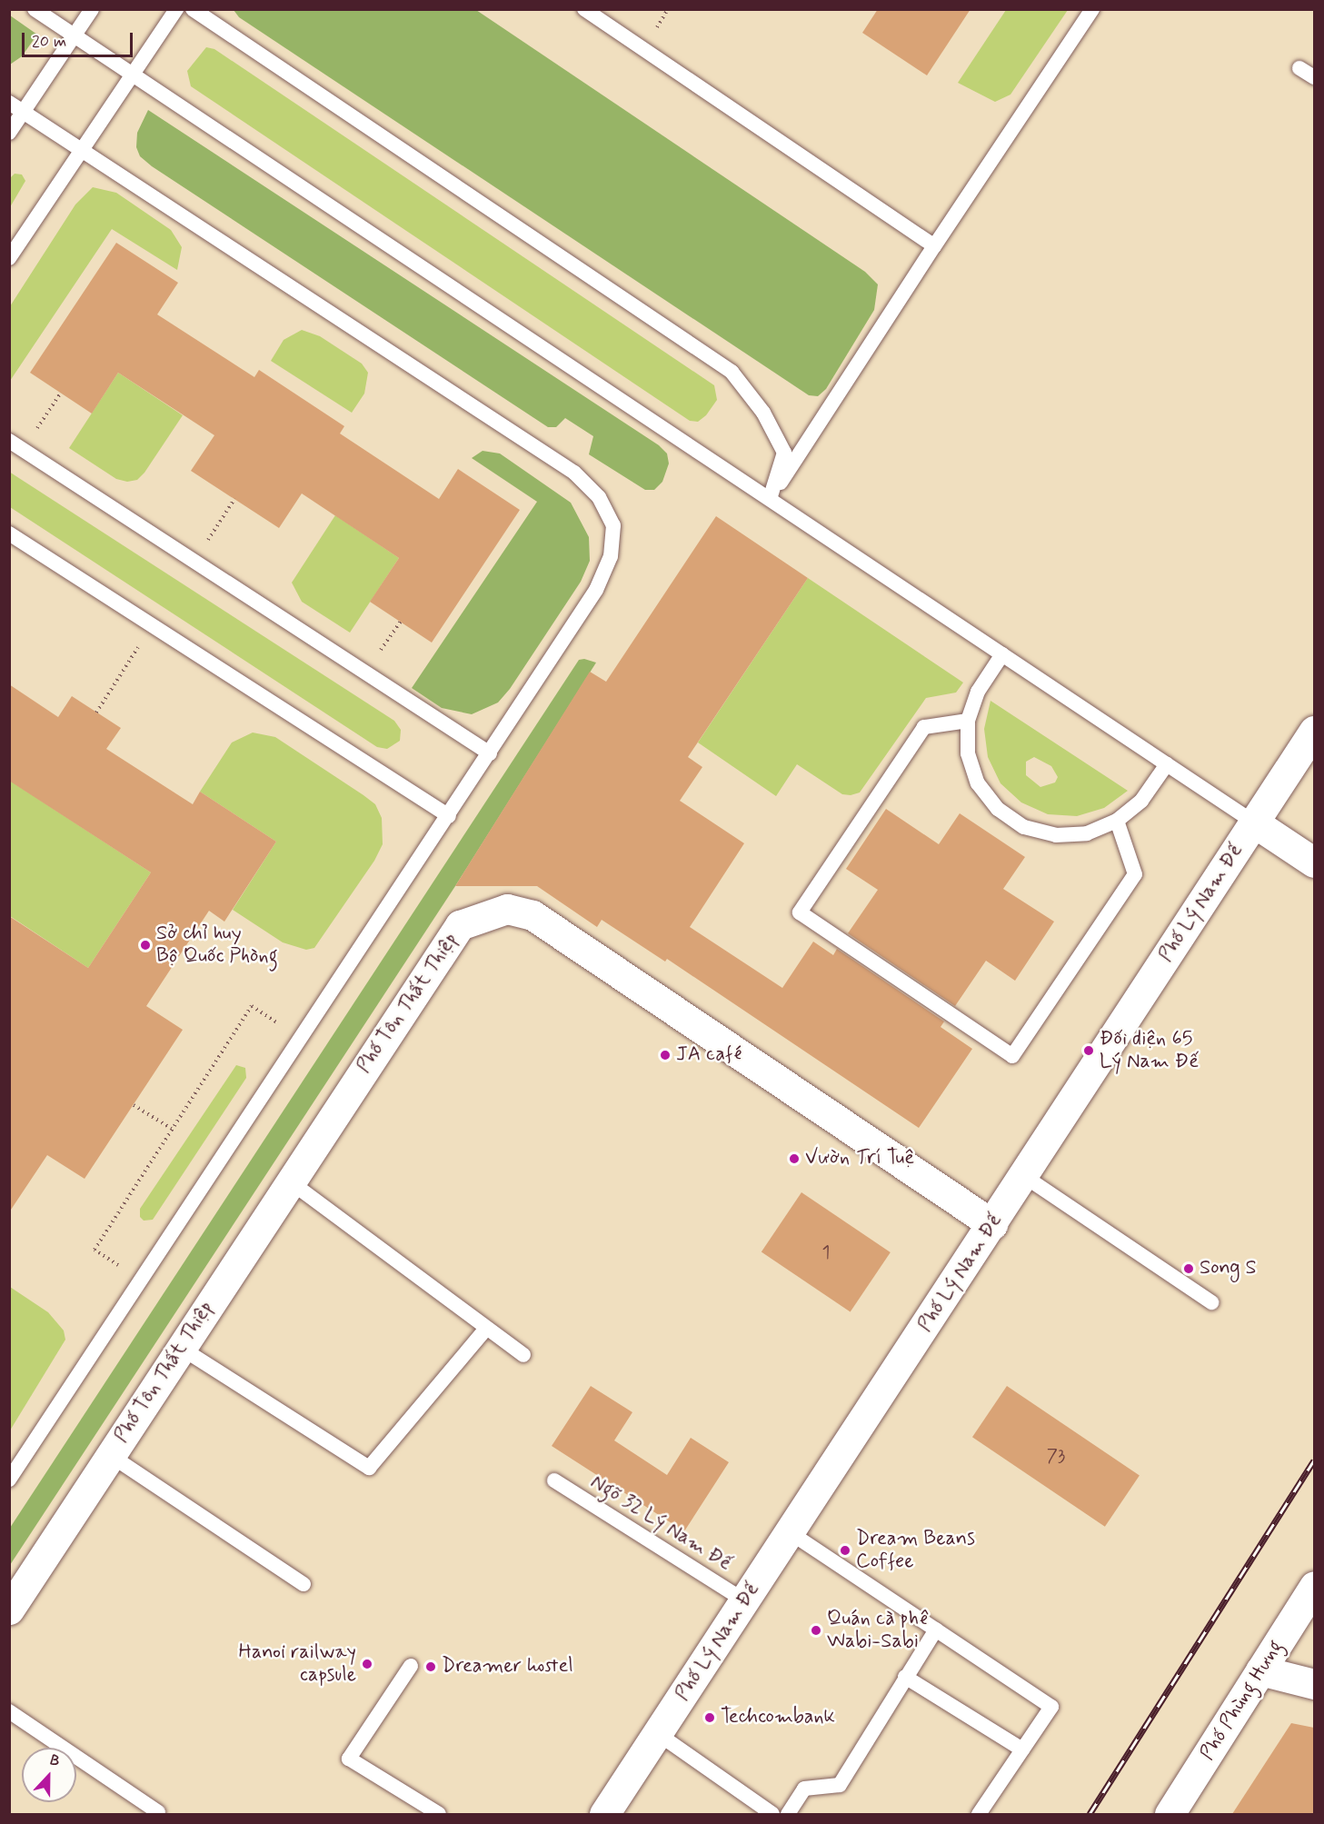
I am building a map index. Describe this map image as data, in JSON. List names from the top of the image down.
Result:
{
  "streets": {
    "street": ["Phố Lý Nam Đế", "Phố Tôn Thất Thiệp", "Phố Phùng Hưng"],
    "lane": ["Ngõ 32 Lý Nam Đế"]
  },
  "crossings": [
    ["Phố Lý Nam Đế", "Phố Tôn Thất Thiệp"],
    ["Phố Lý Nam Đế", "Ngõ 32 Lý Nam Đế"]
  ],
  "places": [
    "Sở chỉ huy Bộ Quốc Phòng",
    "Đối diện 65 Lý Nam Đế",
    "JA café",
    "Vườn Trí Tuệ",
    "Song S",
    "Dream Beans Coffee",
    "Quán cà phê Wabi-Sabi",
    "Hanoi railway capsule",
    "Dreamer hostel",
    "Techcombank"
  ],
  "house_numbers": ["1", "73"],
  "scale_bar": "20 m",
  "north": "top"
}
